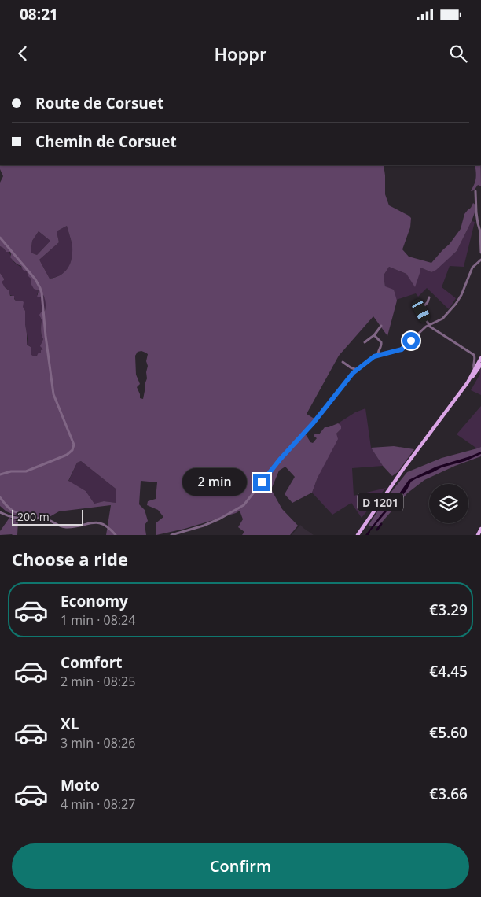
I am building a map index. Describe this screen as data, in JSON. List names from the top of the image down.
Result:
{
  "streets": {
    "main road": ["D 1201"]
  },
  "scale_bar": "200 m",
  "page": {
    "status": "08:21",
    "header": "Hoppr",
    "banner": ["Route de Corsuet", "Chemin de Corsuet"],
    "bubble": "2 min",
    "scale": "200 m",
    "heading": "Choose a ride",
    "list": [
      {
        "name": "Economy",
        "note": "1 min · 08:24",
        "value": "€3.29"
      },
      {
        "name": "Comfort",
        "note": "2 min · 08:25",
        "value": "€4.45"
      },
      {
        "name": "XL",
        "note": "3 min · 08:26",
        "value": "€5.60"
      },
      {
        "name": "Moto",
        "note": "4 min · 08:27",
        "value": "€3.66"
      }
    ],
    "buttons": "Confirm"
  }
}
